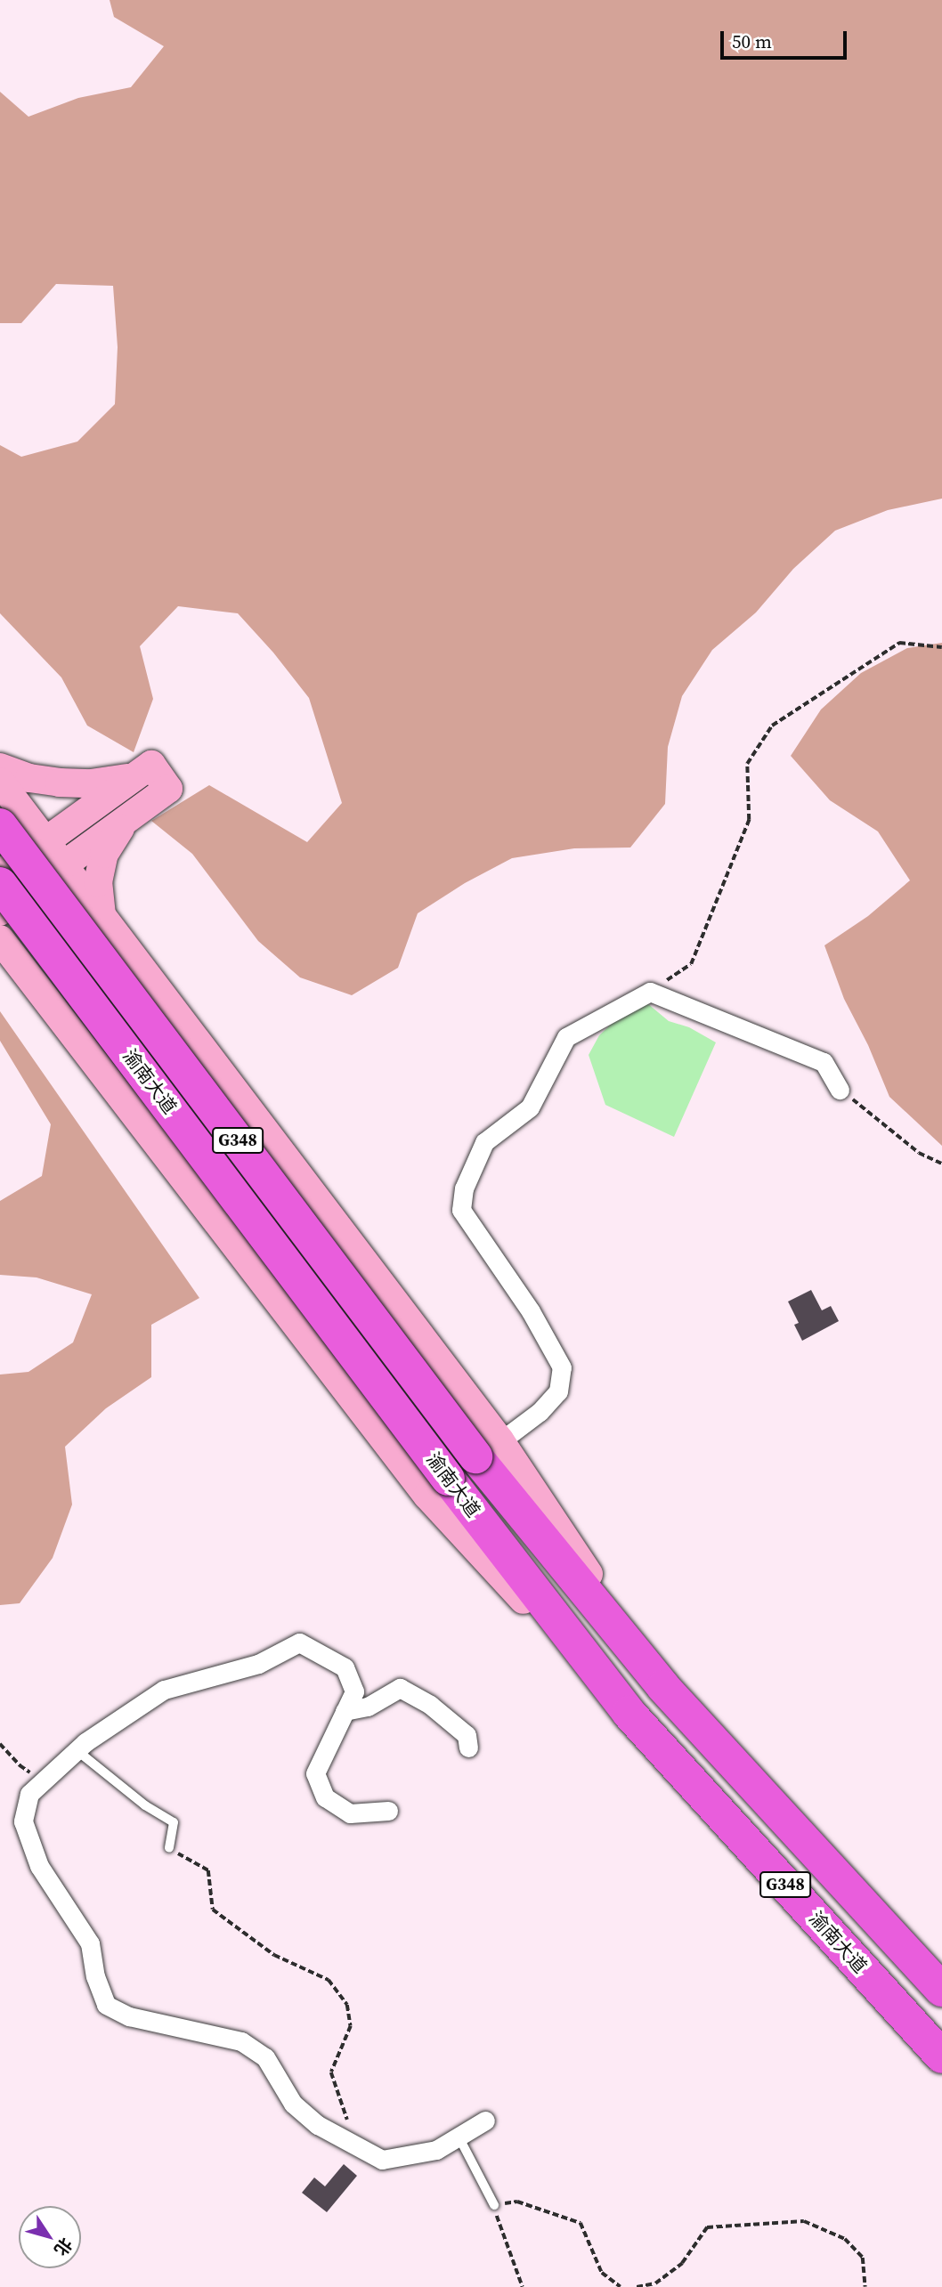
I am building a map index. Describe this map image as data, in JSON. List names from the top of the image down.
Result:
{
  "streets": {
    "highway": ["渝南大道", "G348"]
  },
  "scale_bar": "50 m",
  "north": "bottom right"
}
